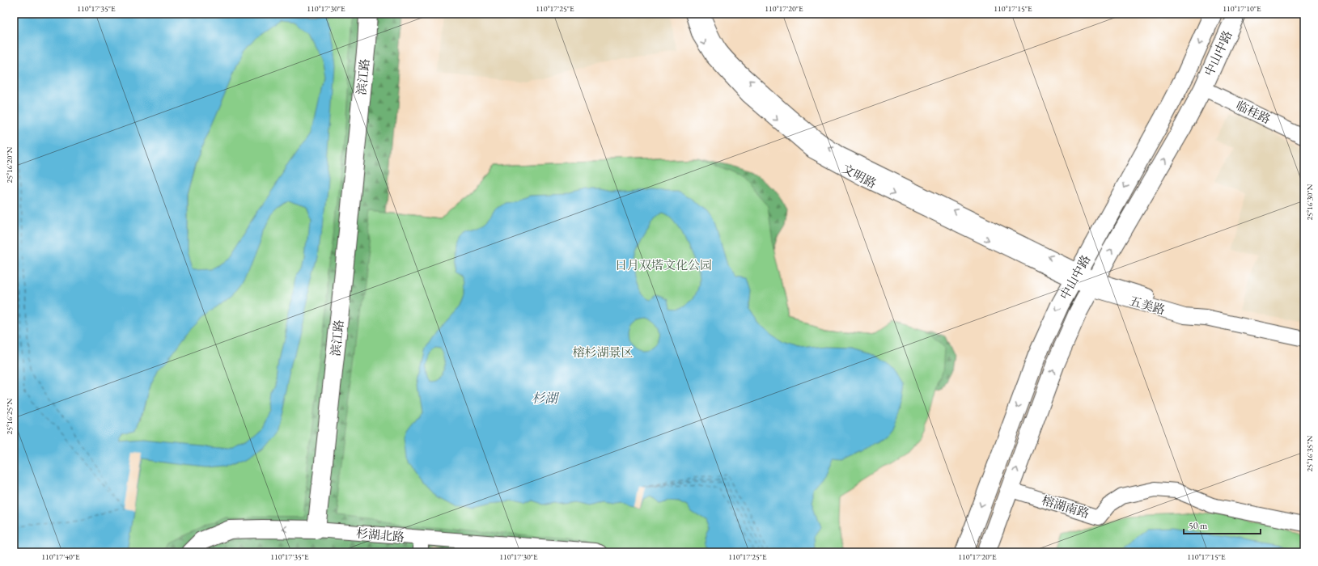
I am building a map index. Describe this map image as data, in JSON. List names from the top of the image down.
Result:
{
  "streets": {
    "main road": ["中山中路", "滨江路"],
    "street": [
      "临桂路",
      "文明路",
      "五美路",
      "榕湖南路",
      "杉湖北路"
    ]
  },
  "crossings": [
    ["中山中路", "临桂路"],
    ["中山中路", "文明路"],
    ["中山中路", "五美路"],
    ["中山中路", "榕湖南路"],
    ["滨江路", "杉湖北路"],
    ["文明路", "五美路"]
  ],
  "water": ["杉湖"],
  "parks": ["日月双塔文化公园", "榕杉湖景区"],
  "scale_bar": "50 m",
  "coordinates": [
    "110°17'35\"E",
    "110°17'30\"E",
    "110°17'25\"E",
    "110°17'20\"E",
    "110°17'15\"E",
    "110°17'10\"E",
    "25°16'20\"N",
    "25°16'30\"N",
    "25°16'25\"N",
    "25°16'35\"N",
    "110°17'40\"E"
  ]
}
